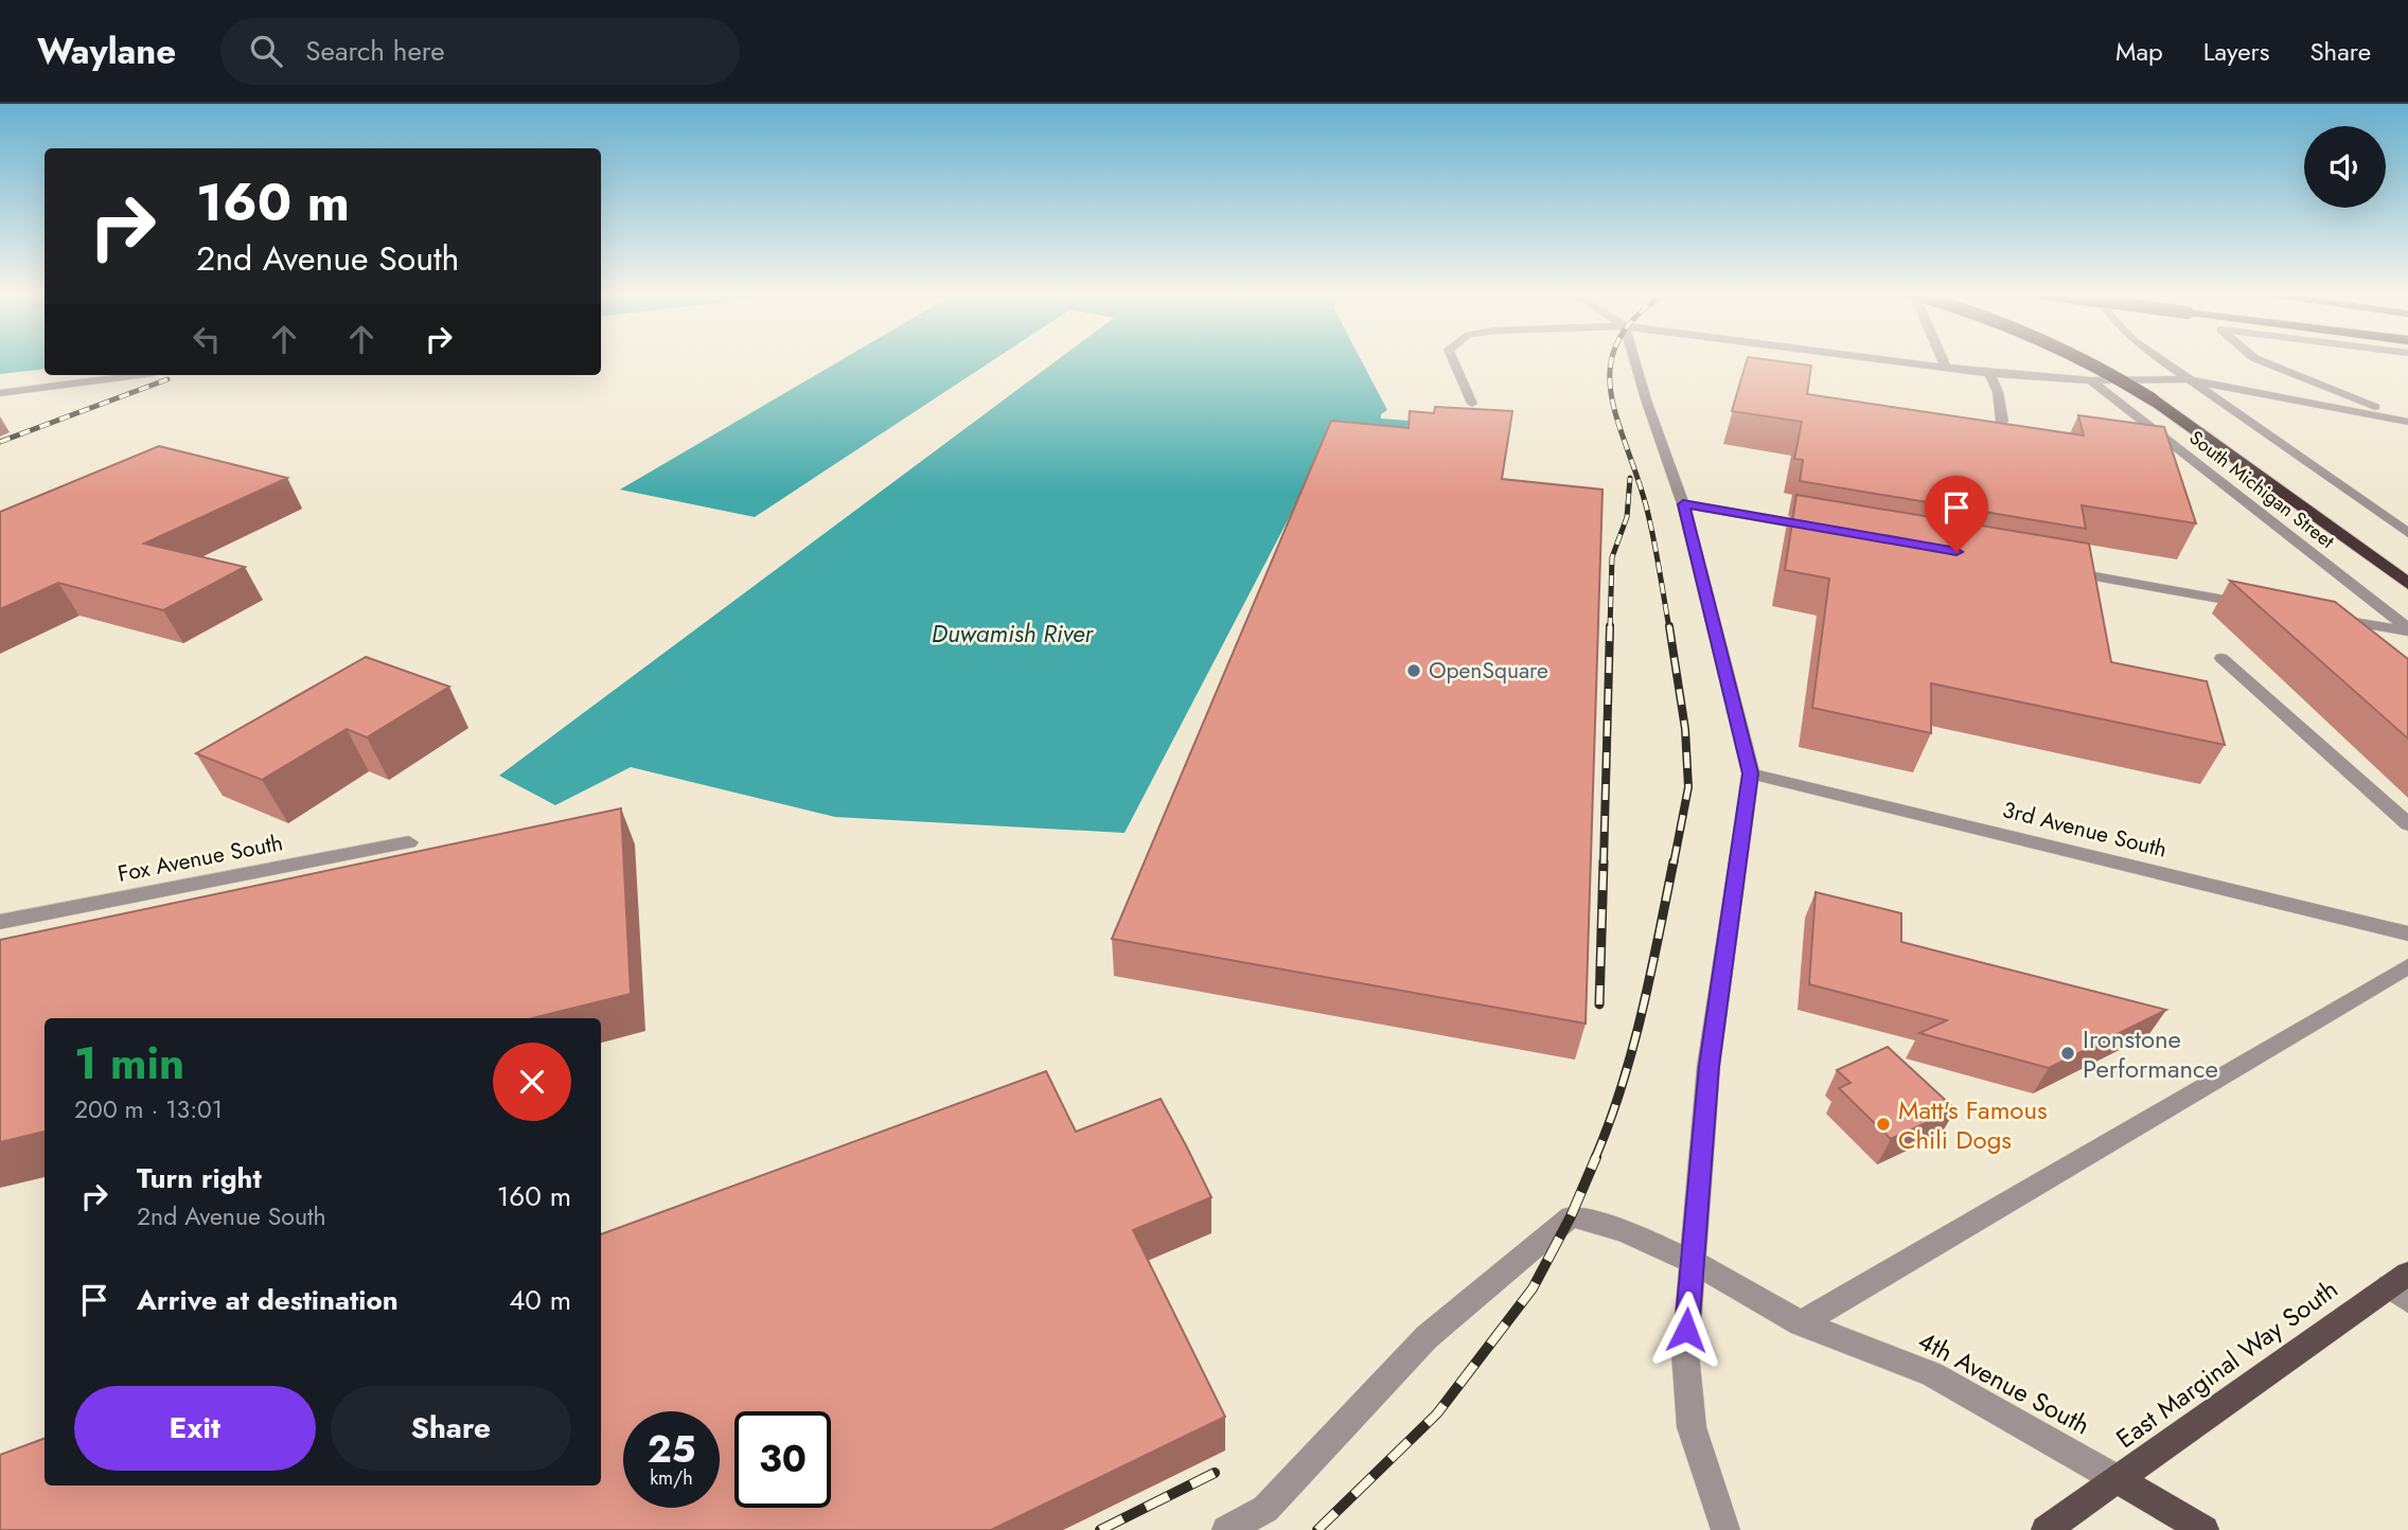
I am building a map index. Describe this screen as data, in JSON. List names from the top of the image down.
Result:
{
  "streets": {
    "main road": ["East Marginal Way South", "4th Avenue South"],
    "street": ["South Michigan Street", "3rd Avenue South", "Fox Avenue South"]
  },
  "crossings": [
    ["East Marginal Way South", "4th Avenue South"]
  ],
  "water": ["Duwamish River"],
  "places": ["OpenSquare", "Ironstone Performance", "Matt's Famous Chili Dogs"],
  "page": {
    "header": "Waylane",
    "search": "Search here",
    "nav": ["Map", "Layers", "Share"],
    "turn": ["160 m", "2nd Avenue South"],
    "heading": ["1 min", "200 m · 13:01"],
    "list": [
      {
        "name": "Turn right",
        "note": "2nd Avenue South",
        "value": "160 m"
      },
      {
        "name": "Arrive at destination",
        "value": "40 m"
      }
    ],
    "buttons": ["Exit", "Share"],
    "speed": "25 km/h",
    "limit": "30"
  }
}
